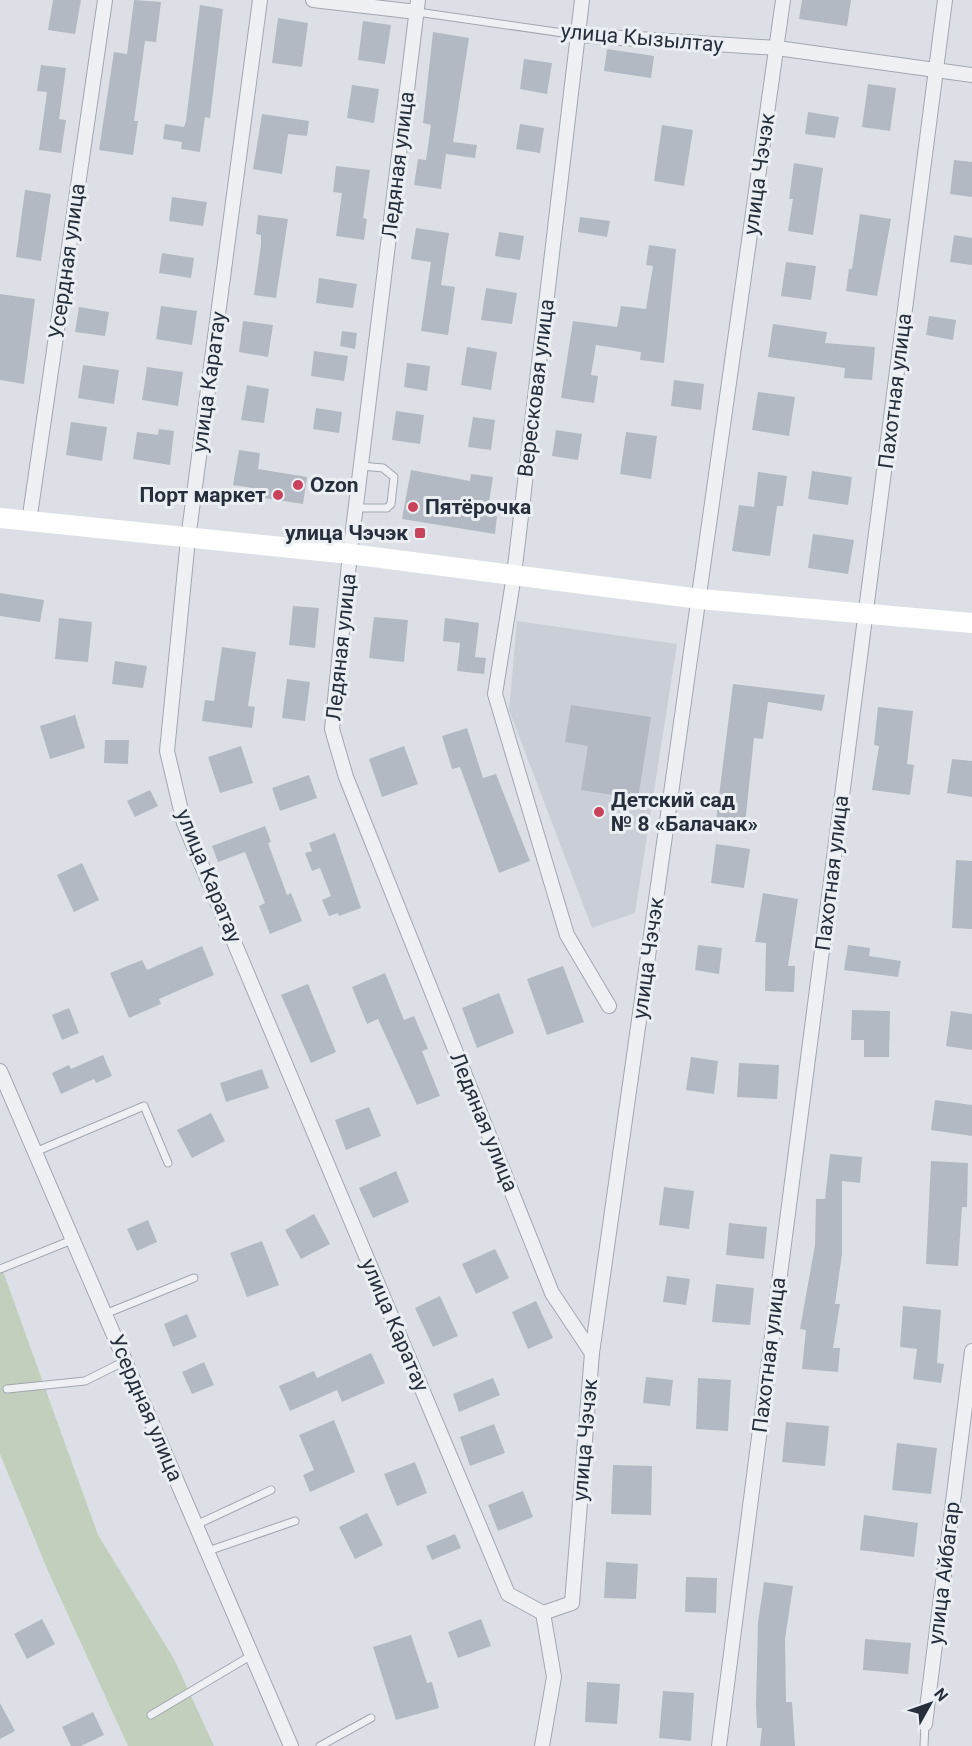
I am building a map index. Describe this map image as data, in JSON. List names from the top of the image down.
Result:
{
  "streets": {
    "street": [
      "улица Кызылтау",
      "Ледяная улица",
      "улица Чэчэк",
      "Усердная улица",
      "улица Каратау",
      "Вересковая улица",
      "Пахотная улица",
      "улица Айбагар"
    ]
  },
  "crossings": [
    ["улица Кызылтау", "Ледяная улица"],
    ["улица Кызылтау", "улица Чэчэк"],
    ["улица Кызылтау", "Вересковая улица"],
    ["улица Кызылтау", "Пахотная улица"],
    ["Ледяная улица", "улица Чэчэк"],
    ["улица Чэчэк", "улица Каратау"]
  ],
  "places": {
    "other": [
      "Ozon",
      "Порт маркет",
      "Пятёрочка",
      "Детский сад № 8 «Балачак»"
    ],
    "transit": ["улица Чэчэк"]
  },
  "north": "top right"
}
